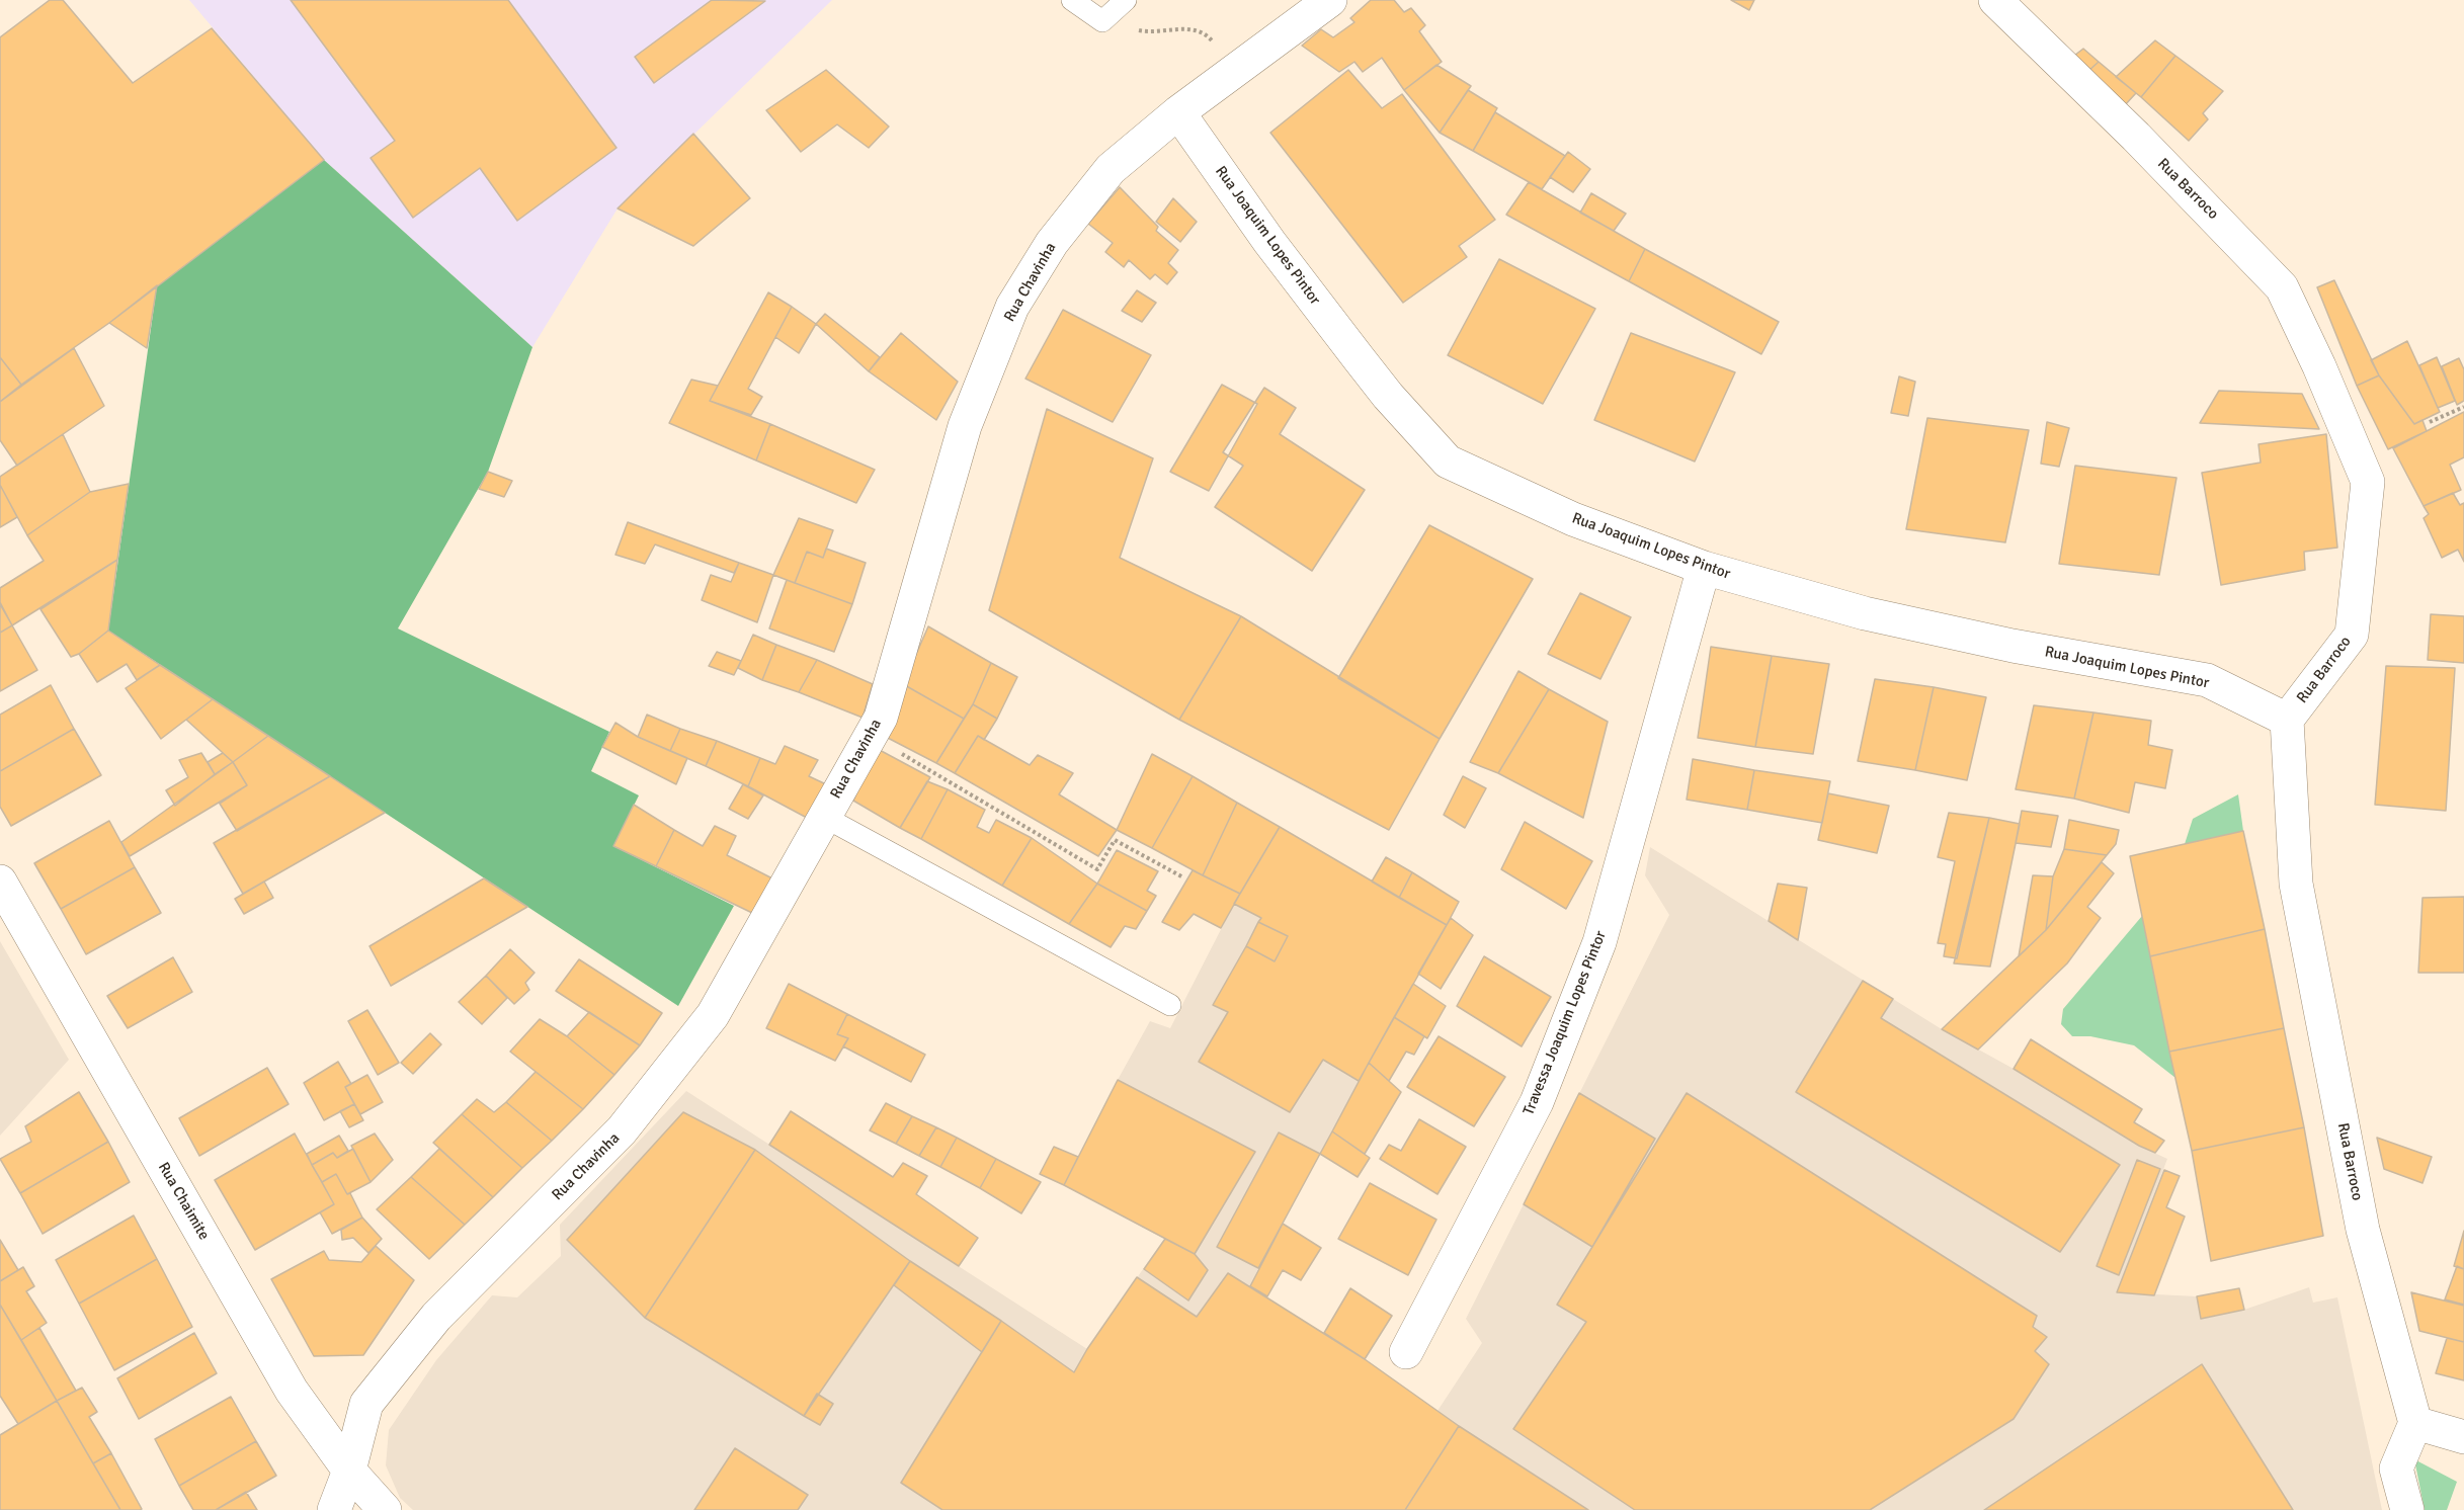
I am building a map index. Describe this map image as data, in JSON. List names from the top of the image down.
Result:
{
  "streets": {
    "street": [
      "Rua Barroco",
      "Rua Joaquim Lopes Pintor",
      "Rua Chavinha",
      "Travessa Joaquim Lopes Pintor",
      "Rua Chaimite"
    ]
  },
  "crossings": [
    ["Rua Barroco", "Rua Joaquim Lopes Pintor"],
    ["Rua Joaquim Lopes Pintor", "Rua Chavinha"],
    ["Rua Joaquim Lopes Pintor", "Travessa Joaquim Lopes Pintor"],
    ["Rua Chavinha", "Rua Chaimite"]
  ]
}
